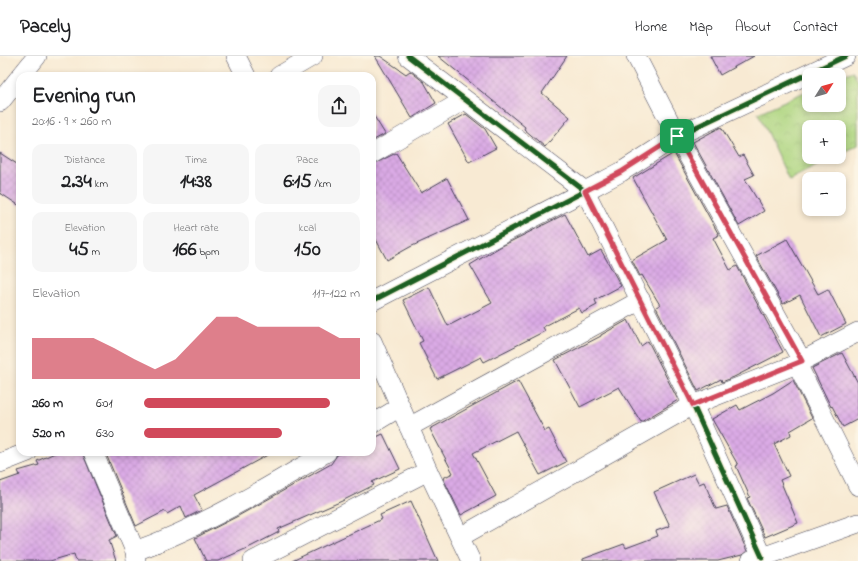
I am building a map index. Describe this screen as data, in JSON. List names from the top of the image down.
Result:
{
  "north": "top right",
  "page": {
    "header": "Pacely",
    "nav": [
      "Home",
      "Map",
      "About",
      "Contact"
    ],
    "map_buttons": ["+", "−"],
    "heading": ["Evening run", "20:16 · 9 × 260 m"],
    "stats": [
      ["Distance", "2.34 km"],
      ["Time", "14:38"],
      ["Pace", "6:15 /km"],
      ["Elevation", "45 m"],
      ["Heart rate", "166 bpm"],
      ["kcal", "150"]
    ],
    "chart": ["Elevation", "117–122 m"],
    "list": [
      {
        "name": "260 m",
        "note": "6:01"
      },
      {
        "name": "520 m",
        "note": "6:30"
      }
    ]
  }
}
